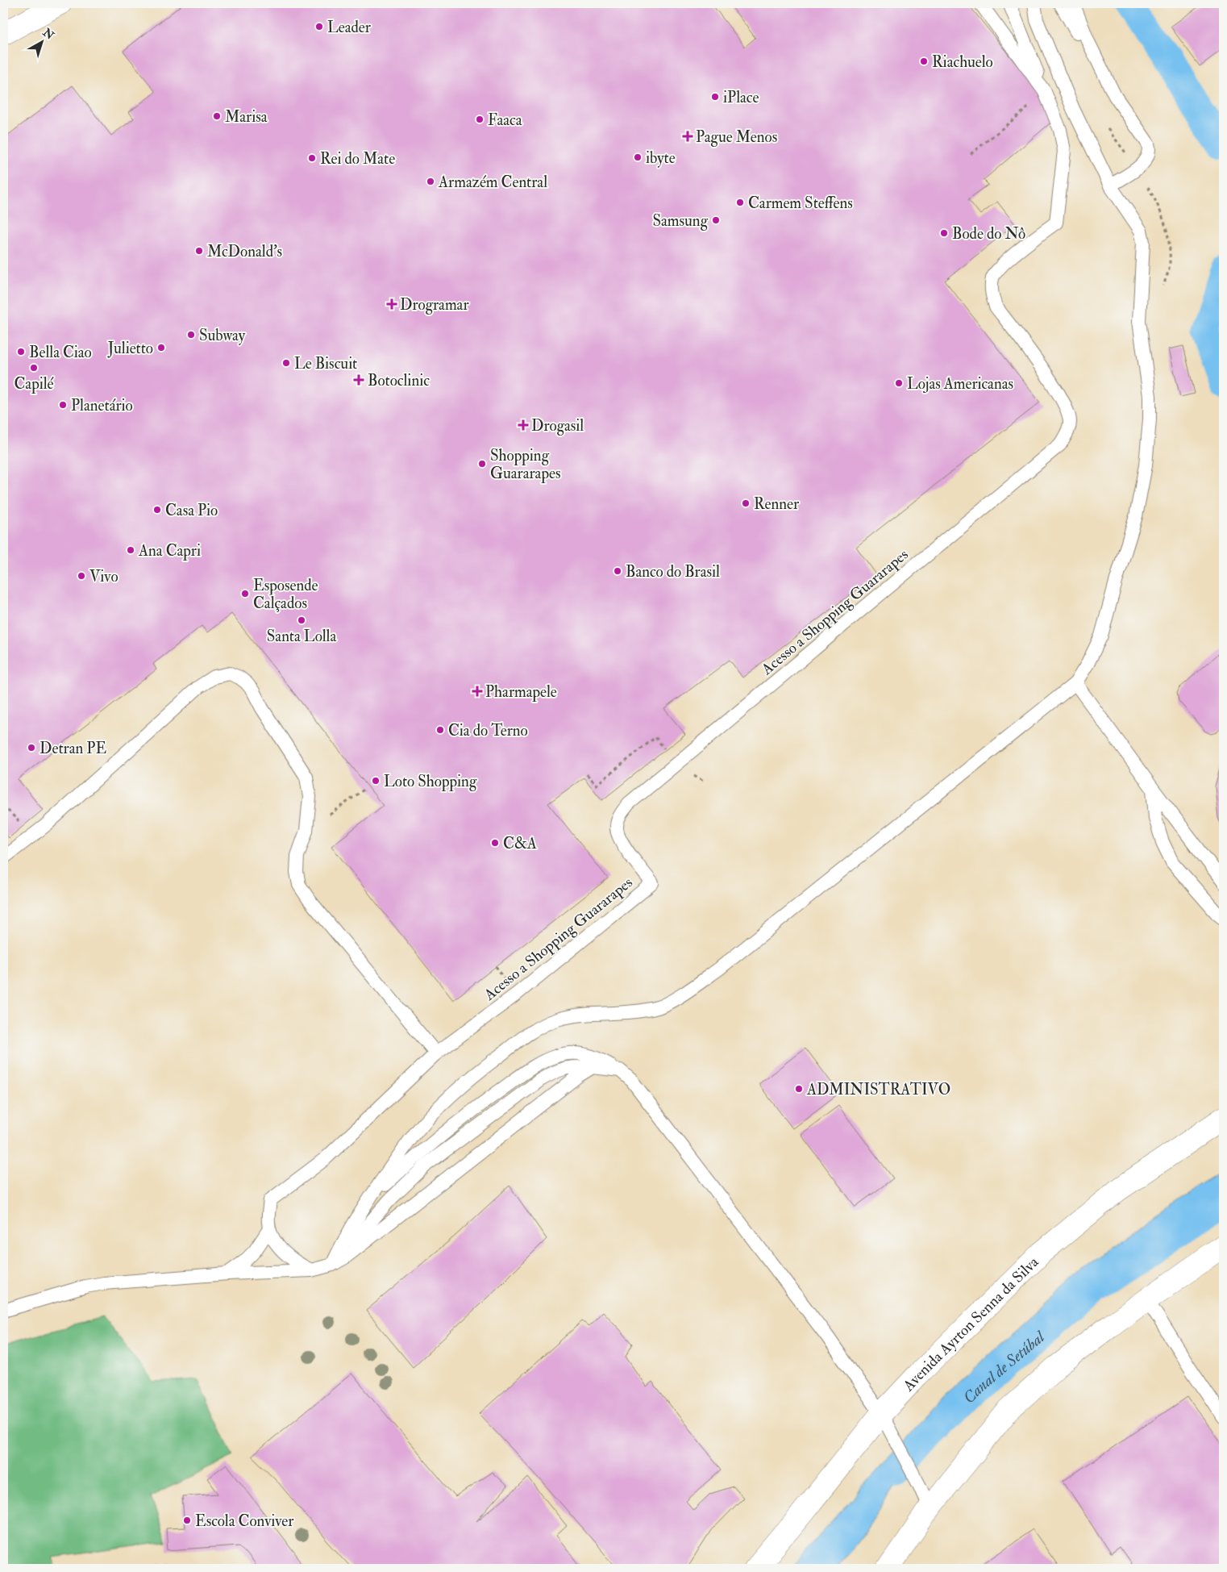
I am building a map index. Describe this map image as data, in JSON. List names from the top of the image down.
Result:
{
  "streets": {
    "main road": ["Avenida Ayrton Senna da Silva"],
    "lane": ["Acesso a Shopping Guararapes"]
  },
  "water": ["Canal de Setúbal"],
  "places": {
    "other": [
      "Leader",
      "Riachuelo",
      "iPlace",
      "Marisa",
      "Faaca",
      "ibyte",
      "Rei do Mate",
      "Armazém Central",
      "Carmem Steffens",
      "Samsung",
      "Bode do Nô",
      "McDonald's",
      "Subway",
      "Julietto",
      "Bella Ciao",
      "Le Biscuit",
      "Capilé",
      "Lojas Americanas",
      "Planetário",
      "Shopping Guararapes",
      "Renner",
      "Casa Pio",
      "Ana Capri",
      "Banco do Brasil",
      "Vivo",
      "Esposende Calçados",
      "Santa Lolla",
      "Cia do Terno",
      "Detran PE",
      "Loto Shopping",
      "C&A",
      "ADMINISTRATIVO",
      "Escola Conviver"
    ],
    "health": [
      "Pague Menos",
      "Drogramar",
      "Botoclinic",
      "Drogasil",
      "Pharmapele"
    ]
  },
  "north": "top right"
}
